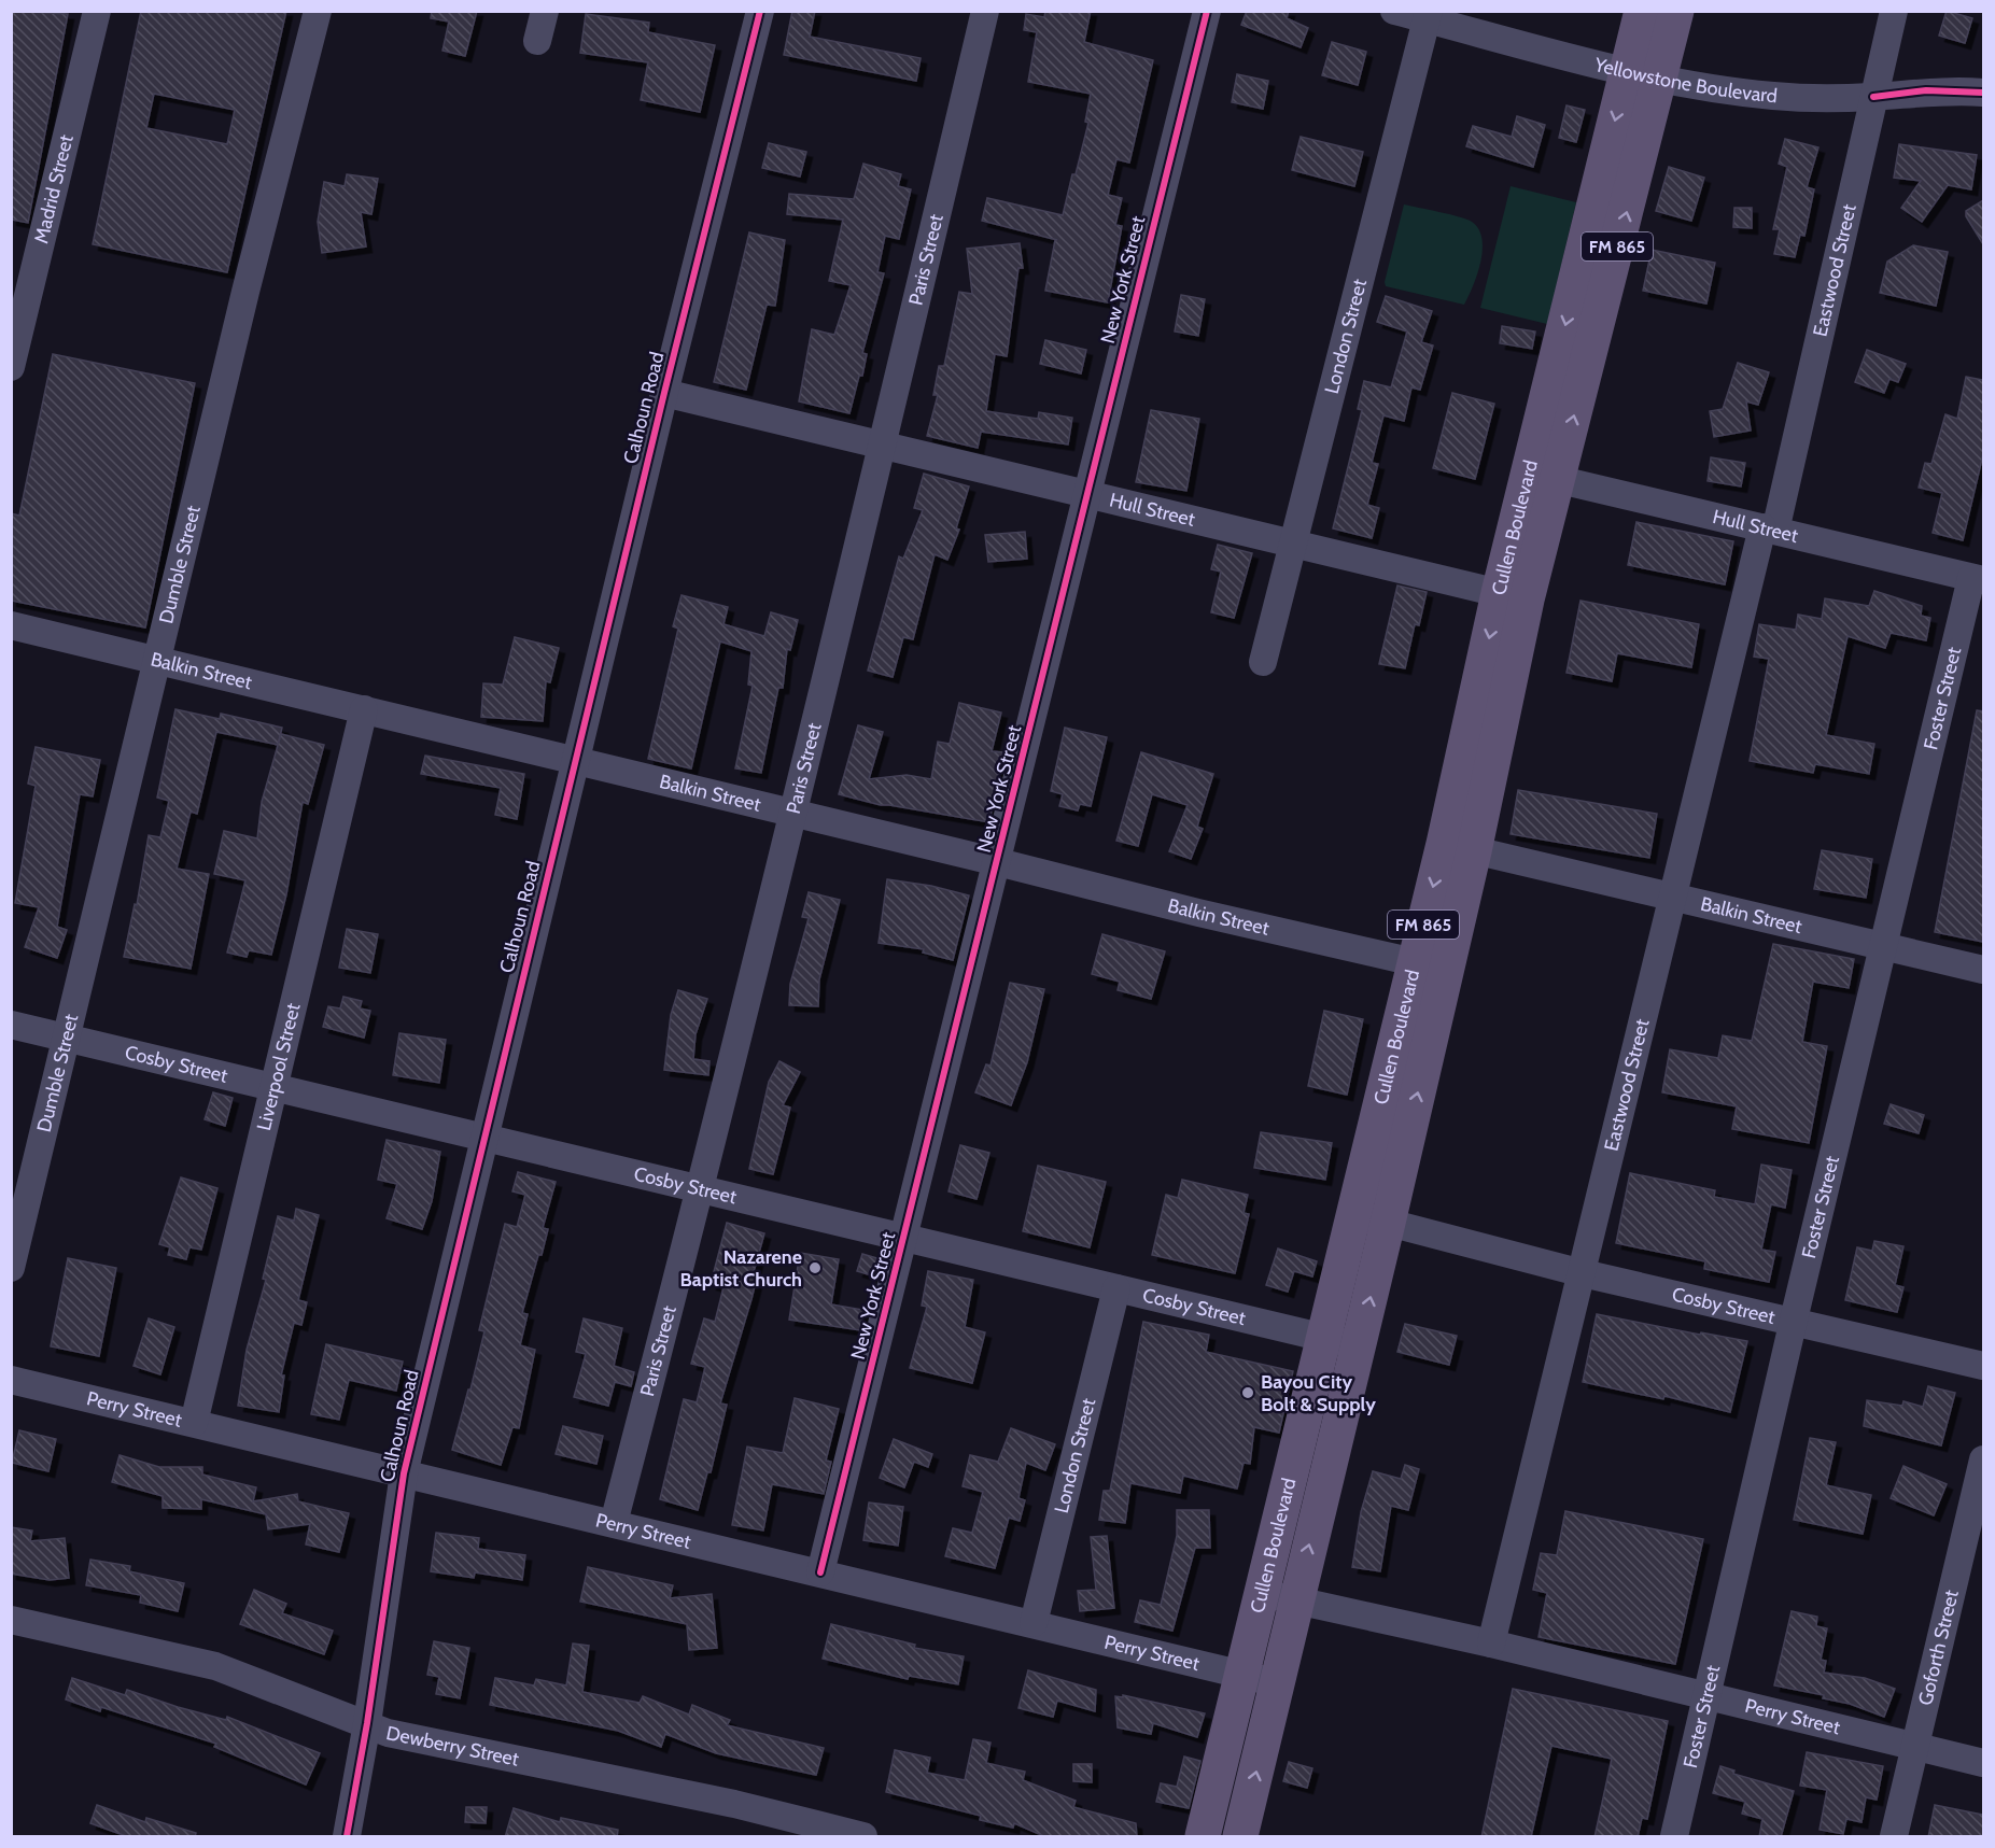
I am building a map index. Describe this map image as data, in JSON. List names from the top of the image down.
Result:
{
  "streets": {
    "main road": ["FM 865", "Cullen Boulevard"],
    "street": [
      "Yellowstone Boulevard",
      "Madrid Street",
      "Paris Street",
      "Eastwood Street",
      "New York Street",
      "London Street",
      "Calhoun Road",
      "Hull Street",
      "Dumble Street",
      "Balkin Street",
      "Foster Street",
      "Cosby Street",
      "Liverpool Street",
      "Perry Street",
      "Goforth Street",
      "Dewberry Street"
    ]
  },
  "crossings": [
    ["Yellowstone Boulevard", "Eastwood Street"],
    ["Yellowstone Boulevard", "London Street"],
    ["Yellowstone Boulevard", "Cullen Boulevard"],
    ["Paris Street", "Hull Street"],
    ["Paris Street", "Balkin Street"],
    ["Paris Street", "Cosby Street"],
    ["Paris Street", "Perry Street"],
    ["Eastwood Street", "Hull Street"],
    ["Eastwood Street", "Balkin Street"],
    ["Eastwood Street", "Cosby Street"],
    ["Eastwood Street", "Perry Street"],
    ["New York Street", "Hull Street"],
    ["New York Street", "Balkin Street"],
    ["New York Street", "Cosby Street"],
    ["New York Street", "Perry Street"],
    ["London Street", "Hull Street"],
    ["London Street", "Cosby Street"],
    ["London Street", "Perry Street"],
    ["Calhoun Road", "Hull Street"],
    ["Calhoun Road", "Balkin Street"],
    ["Calhoun Road", "Cosby Street"],
    ["Calhoun Road", "Perry Street"],
    ["Calhoun Road", "Dewberry Street"],
    ["Hull Street", "Cullen Boulevard"],
    ["Hull Street", "Foster Street"],
    ["Cullen Boulevard", "Balkin Street"],
    ["Cullen Boulevard", "Cosby Street"],
    ["Cullen Boulevard", "Perry Street"],
    ["Dumble Street", "Balkin Street"],
    ["Dumble Street", "Cosby Street"],
    ["Balkin Street", "Foster Street"],
    ["Balkin Street", "Liverpool Street"],
    ["Foster Street", "Cosby Street"],
    ["Foster Street", "Perry Street"],
    ["Cosby Street", "Liverpool Street"],
    ["Liverpool Street", "Perry Street"],
    ["Perry Street", "Goforth Street"]
  ],
  "places": ["Nazarene Baptist Church", "Bayou City Bolt & Supply"]
}
